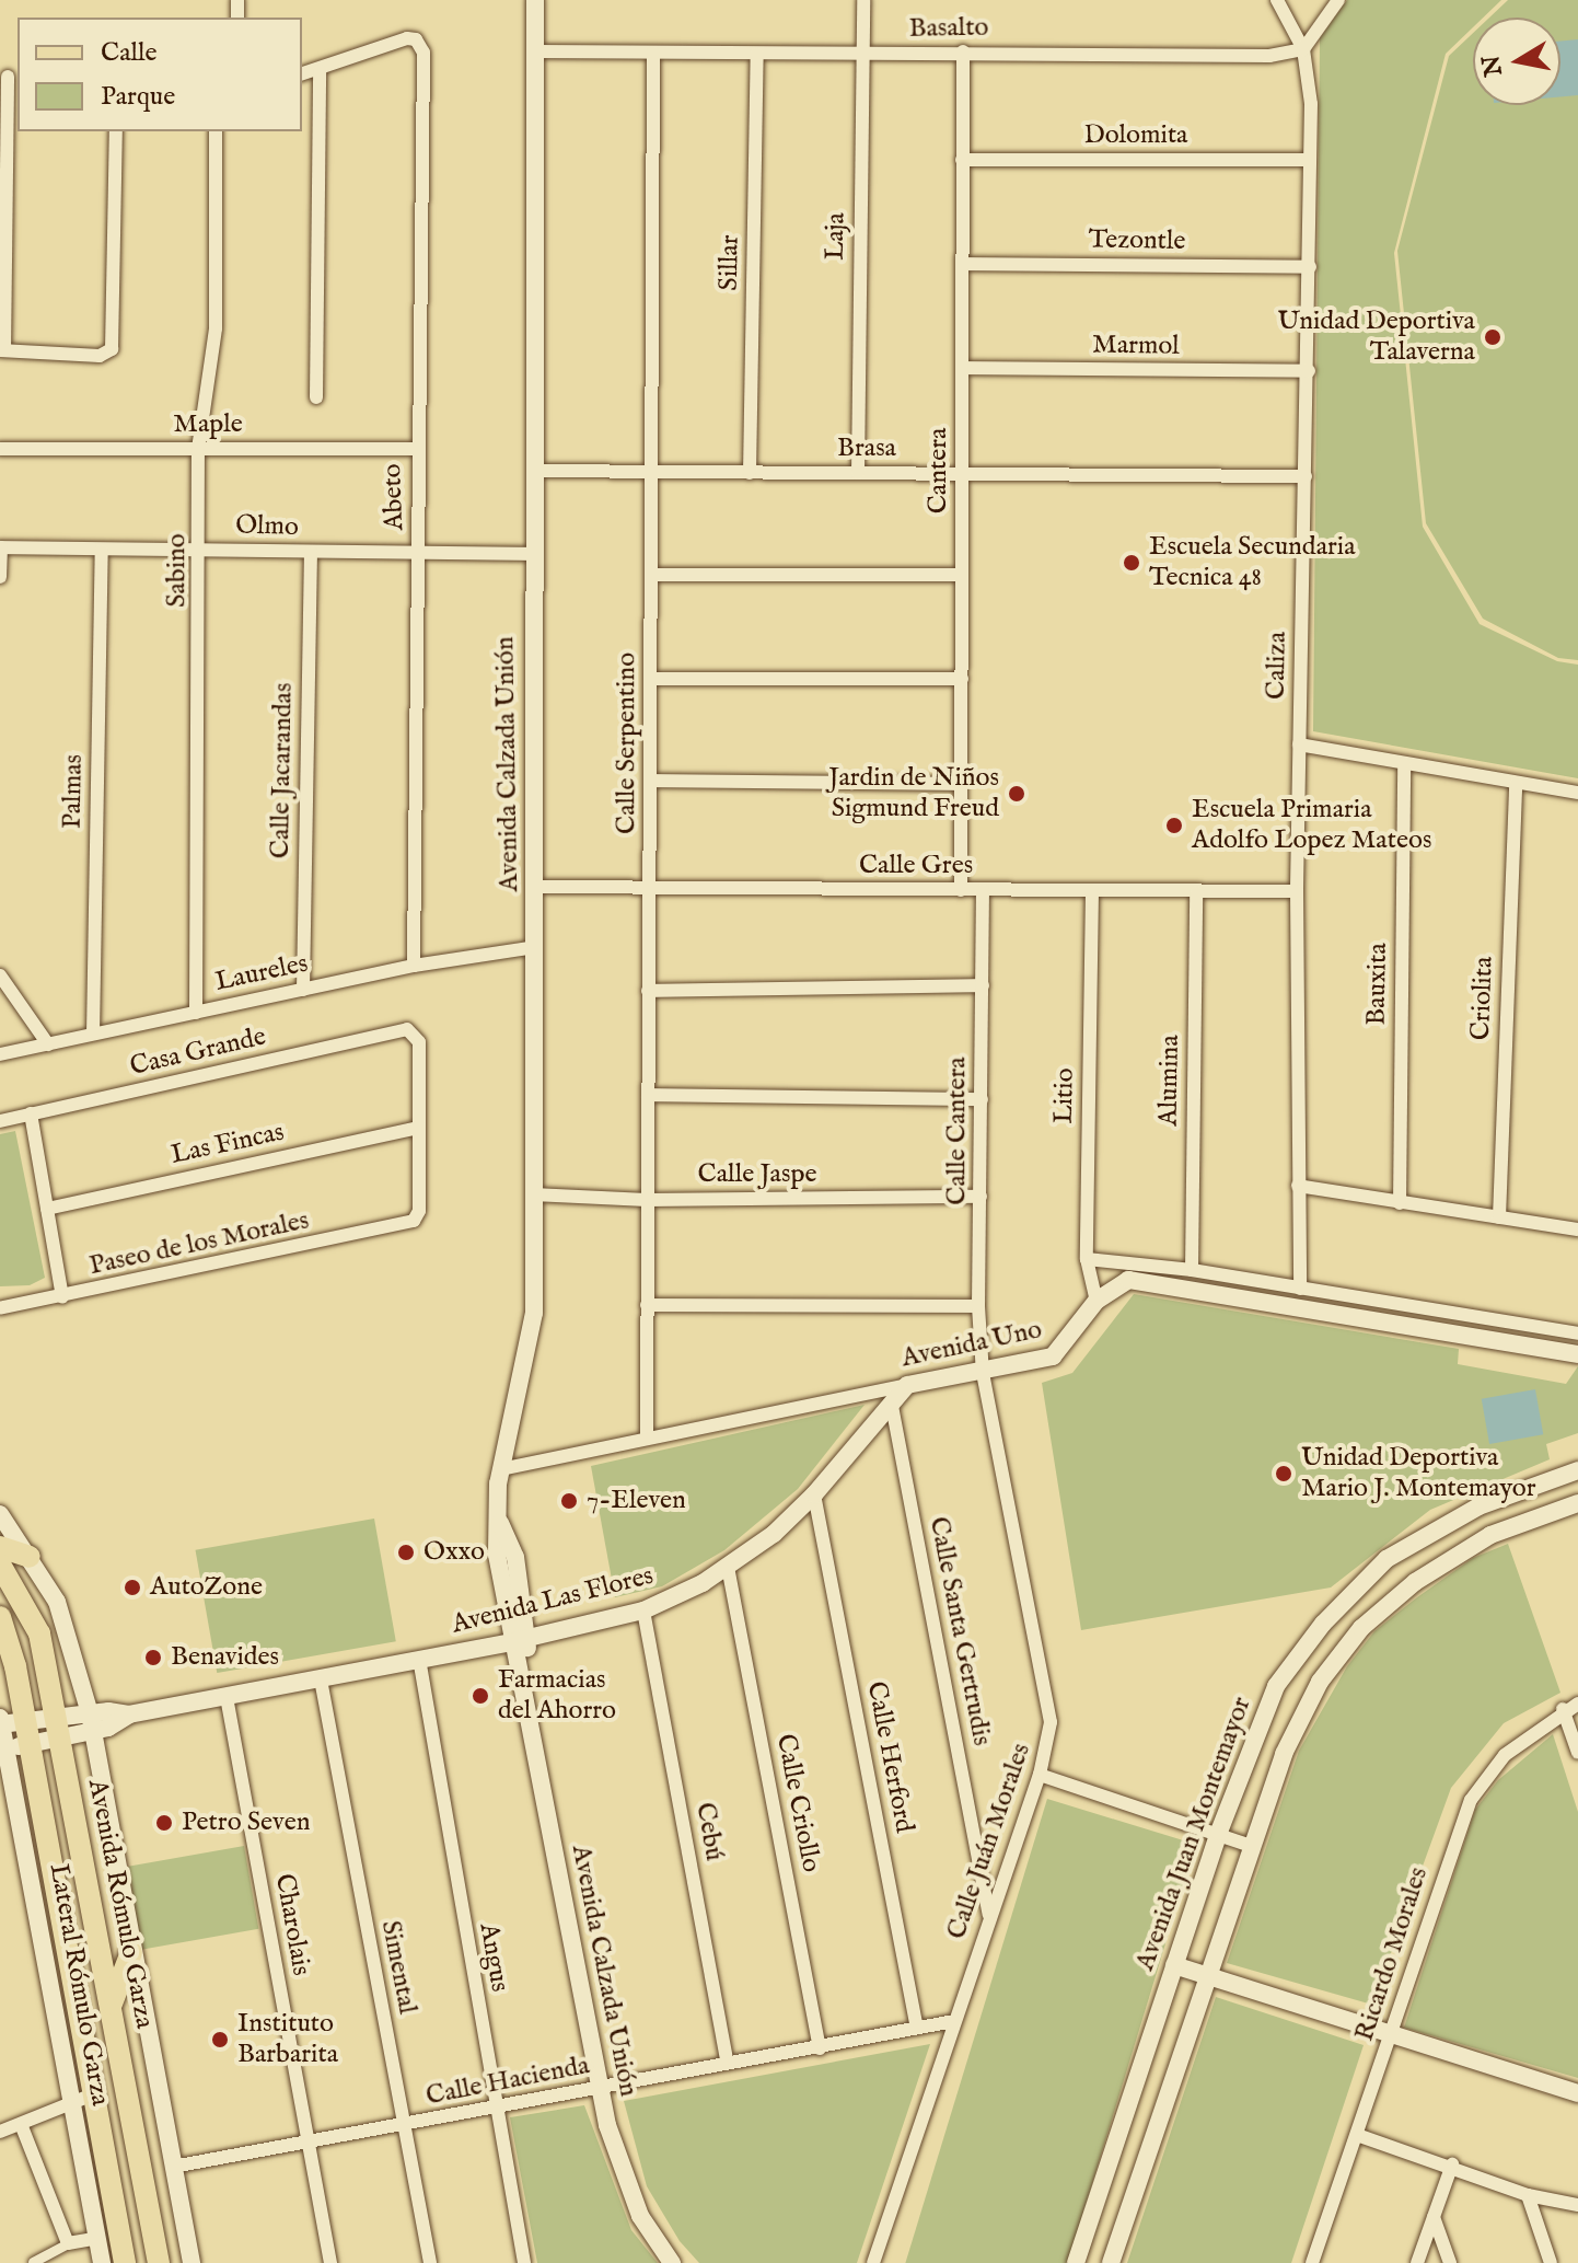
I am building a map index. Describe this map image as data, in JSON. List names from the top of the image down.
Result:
{
  "streets": {
    "main road": ["Avenida Rómulo Garza"],
    "street": [
      "Basalto",
      "Dolomita",
      "Laja",
      "Tezontle",
      "Sillar",
      "Marmol",
      "Maple",
      "Brasa",
      "Cantera",
      "Abeto",
      "Olmo",
      "Sabino",
      "Caliza",
      "Calle Serpentino",
      "Avenida Calzada Unión",
      "Calle Jacarandas",
      "Palmas",
      "Calle Gres",
      "Laureles",
      "Bauxita",
      "Criolita",
      "Casa Grande",
      "Alumina",
      "Litio",
      "Calle Cantera",
      "Las Fincas",
      "Calle Jaspe",
      "Paseo de los Morales",
      "Avenida Uno",
      "Avenida Las Flores",
      "Calle Santa Gertrudis",
      "Calle Herford",
      "Calle Criollo",
      "Cebú",
      "Avenida Juan Montemayor",
      "Calle Juán Morales",
      "Charolais",
      "Ricardo Morales",
      "Angus",
      "Simental",
      "Lateral Rómulo Garza",
      "Calle Hacienda"
    ]
  },
  "crossings": [
    ["Basalto", "Laja"],
    ["Basalto", "Sillar"],
    ["Basalto", "Cantera"],
    ["Basalto", "Caliza"],
    ["Basalto", "Calle Serpentino"],
    ["Basalto", "Avenida Calzada Unión"],
    ["Dolomita", "Cantera"],
    ["Dolomita", "Caliza"],
    ["Laja", "Brasa"],
    ["Tezontle", "Cantera"],
    ["Tezontle", "Caliza"],
    ["Sillar", "Brasa"],
    ["Marmol", "Cantera"],
    ["Marmol", "Caliza"],
    ["Maple", "Abeto"],
    ["Maple", "Sabino"],
    ["Brasa", "Cantera"],
    ["Brasa", "Caliza"],
    ["Brasa", "Calle Serpentino"],
    ["Brasa", "Avenida Calzada Unión"],
    ["Cantera", "Calle Gres"],
    ["Abeto", "Olmo"],
    ["Abeto", "Laureles"],
    ["Olmo", "Sabino"],
    ["Olmo", "Avenida Calzada Unión"],
    ["Olmo", "Calle Jacarandas"],
    ["Olmo", "Palmas"],
    ["Sabino", "Laureles"],
    ["Caliza", "Calle Gres"],
    ["Calle Serpentino", "Calle Gres"],
    ["Calle Serpentino", "Calle Jaspe"],
    ["Calle Serpentino", "Avenida Uno"],
    ["Avenida Calzada Unión", "Calle Gres"],
    ["Avenida Calzada Unión", "Laureles"],
    ["Avenida Calzada Unión", "Calle Jaspe"],
    ["Avenida Calzada Unión", "Avenida Uno"],
    ["Avenida Calzada Unión", "Avenida Las Flores"],
    ["Avenida Calzada Unión", "Calle Hacienda"],
    ["Calle Jacarandas", "Laureles"],
    ["Palmas", "Laureles"],
    ["Calle Gres", "Alumina"],
    ["Calle Gres", "Litio"],
    ["Calle Gres", "Calle Cantera"],
    ["Casa Grande", "Las Fincas"],
    ["Casa Grande", "Paseo de los Morales"],
    ["Litio", "Avenida Uno"],
    ["Calle Cantera", "Calle Jaspe"],
    ["Calle Cantera", "Avenida Uno"],
    ["Calle Cantera", "Calle Juán Morales"],
    ["Las Fincas", "Paseo de los Morales"],
    ["Avenida Uno", "Avenida Las Flores"],
    ["Avenida Uno", "Calle Juán Morales"],
    ["Avenida Las Flores", "Calle Santa Gertrudis"],
    ["Avenida Las Flores", "Calle Herford"],
    ["Avenida Las Flores", "Calle Criollo"],
    ["Avenida Las Flores", "Cebú"],
    ["Avenida Las Flores", "Avenida Rómulo Garza"],
    ["Avenida Las Flores", "Charolais"],
    ["Avenida Las Flores", "Angus"],
    ["Avenida Las Flores", "Simental"],
    ["Avenida Las Flores", "Lateral Rómulo Garza"],
    ["Calle Santa Gertrudis", "Calle Juán Morales"],
    ["Calle Herford", "Calle Hacienda"],
    ["Calle Criollo", "Calle Hacienda"],
    ["Cebú", "Calle Hacienda"],
    ["Calle Juán Morales", "Calle Hacienda"],
    ["Charolais", "Calle Hacienda"],
    ["Angus", "Calle Hacienda"],
    ["Simental", "Calle Hacienda"]
  ],
  "places": [
    "Unidad Deportiva Talaverna",
    "Escuela Secundaria Tecnica 48",
    "Jardin de Niños Sigmund Freud",
    "Escuela Primaria Adolfo Lopez Mateos",
    "Unidad Deportiva Mario J. Montemayor",
    "7-Eleven",
    "Oxxo",
    "AutoZone",
    "Benavides",
    "Farmacias del Ahorro",
    "Petro Seven",
    "Instituto Barbarita"
  ],
  "legend": ["Calle", "Parque"],
  "north": "left"
}
